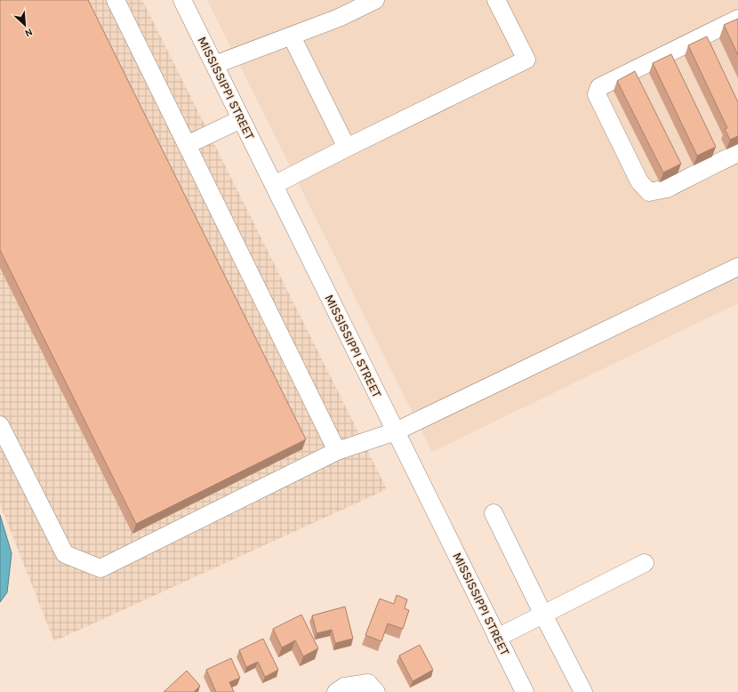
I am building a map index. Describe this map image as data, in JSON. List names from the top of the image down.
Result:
{
  "streets": {
    "street": ["MISSISSIPPI STREET"]
  },
  "north": "bottom right"
}
